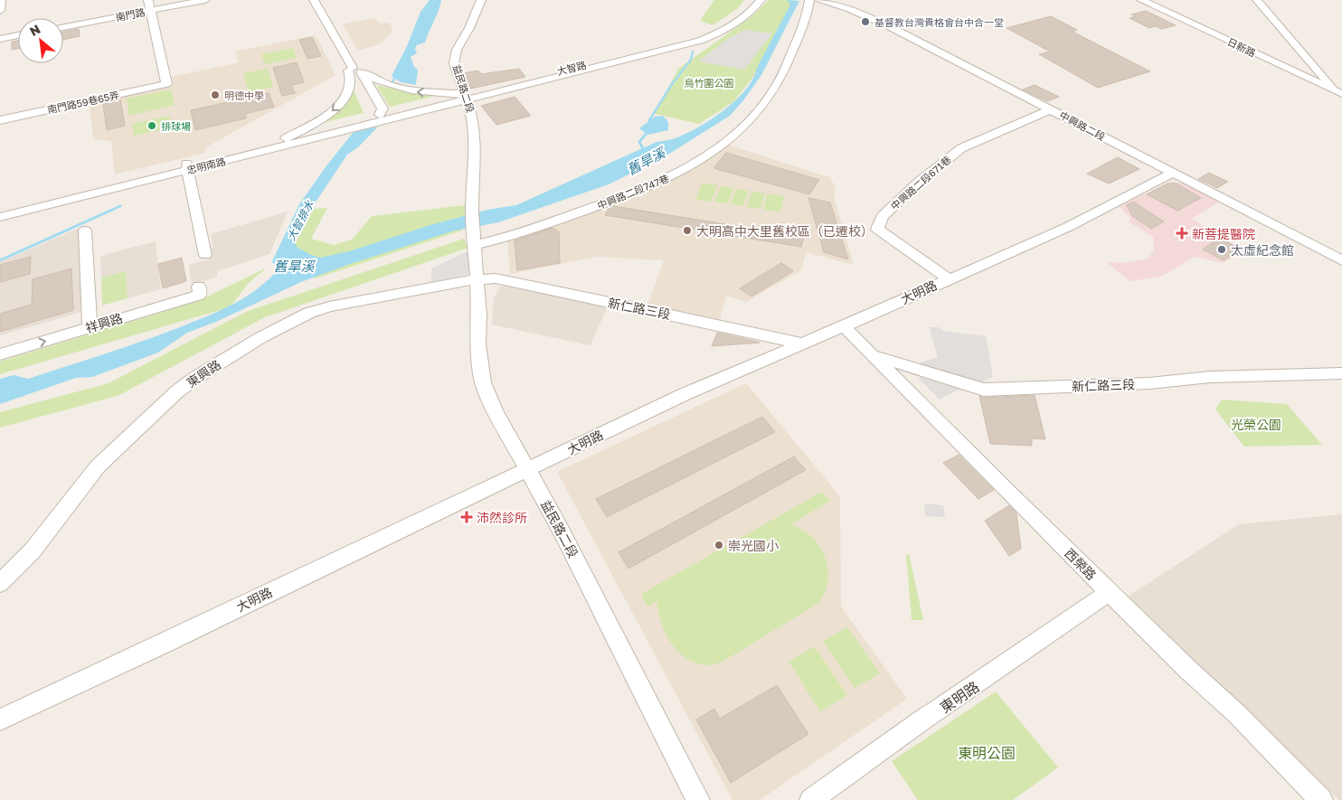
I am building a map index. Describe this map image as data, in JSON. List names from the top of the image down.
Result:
{
  "streets": {
    "street": [
      "南門路",
      "日新路",
      "大智路",
      "益民路二段",
      "南門路59巷65弄",
      "中興路二段",
      "忠明南路",
      "中興路二段671巷",
      "中興路二段747巷",
      "大明路",
      "新仁路三段",
      "祥興路",
      "東興路",
      "西榮路",
      "東明路"
    ]
  },
  "crossings": [
    ["南門路", "南門路59巷65弄"],
    ["大智路", "益民路二段"],
    ["大智路", "忠明南路"],
    ["益民路二段", "中興路二段747巷"],
    ["益民路二段", "大明路"],
    ["益民路二段", "新仁路三段"],
    ["益民路二段", "東興路"],
    ["中興路二段", "中興路二段671巷"],
    ["中興路二段", "大明路"],
    ["中興路二段671巷", "大明路"],
    ["大明路", "新仁路三段"],
    ["大明路", "西榮路"],
    ["新仁路三段", "東興路"],
    ["新仁路三段", "西榮路"],
    ["西榮路", "東明路"]
  ],
  "one_way": ["祥興路"],
  "water": ["舊旱溪", "大智排水"],
  "parks": ["鳥竹圍公園", "光榮公園", "東明公園"],
  "places": {
    "other": [
      "基督教台灣貴格會台中合一堂",
      "明德中學",
      "排球場",
      "大明高中大里舊校區（已遷校）",
      "太虛紀念館",
      "崇光國小"
    ],
    "health": ["新菩提醫院", "沛然診所"]
  },
  "north": "top left"
}
